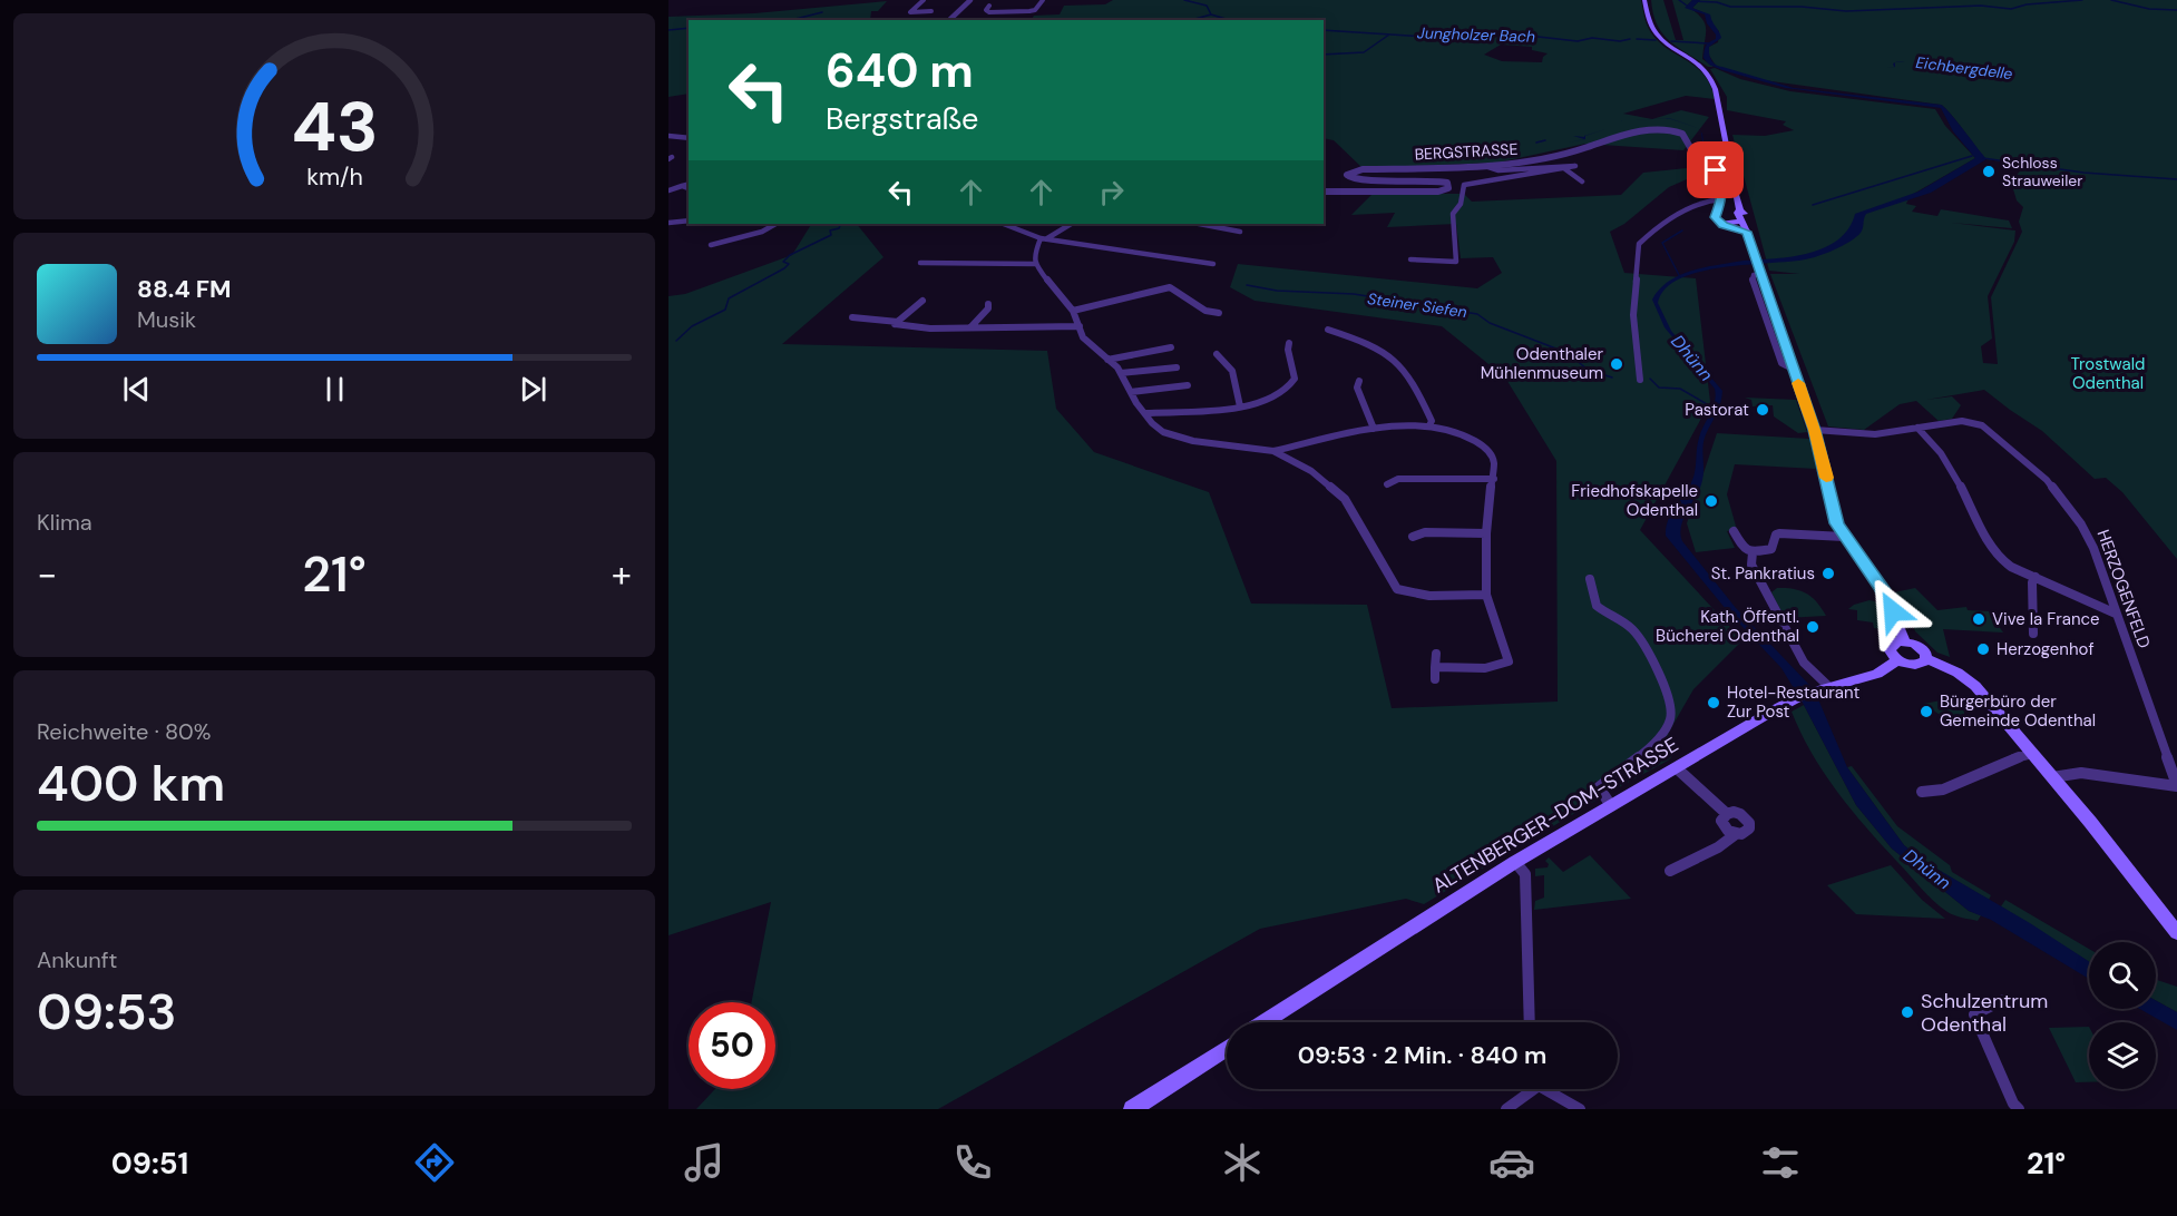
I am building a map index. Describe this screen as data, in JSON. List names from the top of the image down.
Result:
{
  "streets": {
    "main road": ["ALTENBERGER-DOM-STRASSE"],
    "street": ["BERGSTRASSE", "HERZOGENFELD"]
  },
  "water": [
    "Jungholzer Bach",
    "Eichbergdelle",
    "Steiner Siefen",
    "Dhünn"
  ],
  "parks": ["Trostwald Odenthal"],
  "places": [
    "Schloss Strauweiler",
    "Odenthaler Mühlenmuseum",
    "Pastorat",
    "Friedhofskapelle Odenthal",
    "St. Pankratius",
    "Vive la France",
    "Kath. Öffentl. Bücherei Odenthal",
    "Herzogenhof",
    "Hotel-Restaurant Zur Post",
    "Bürgerbüro der Gemeinde Odenthal",
    "Schulzentrum Odenthal"
  ],
  "page": {
    "turn": ["640 m", "Bergstraße"],
    "song": ["88.4 FM", "Musik"],
    "tile": [
      "Klima",
      ["Reichweite · 80%", "400 km"],
      ["Ankunft", "09:53"]
    ],
    "heat": ["−", "21°", "+"],
    "limit": "50",
    "trip": "09:53 · 2 Min. · 840 m",
    "tabs": ["09:51", "21°"],
    "gauge": ["43", "km/h"]
  }
}
